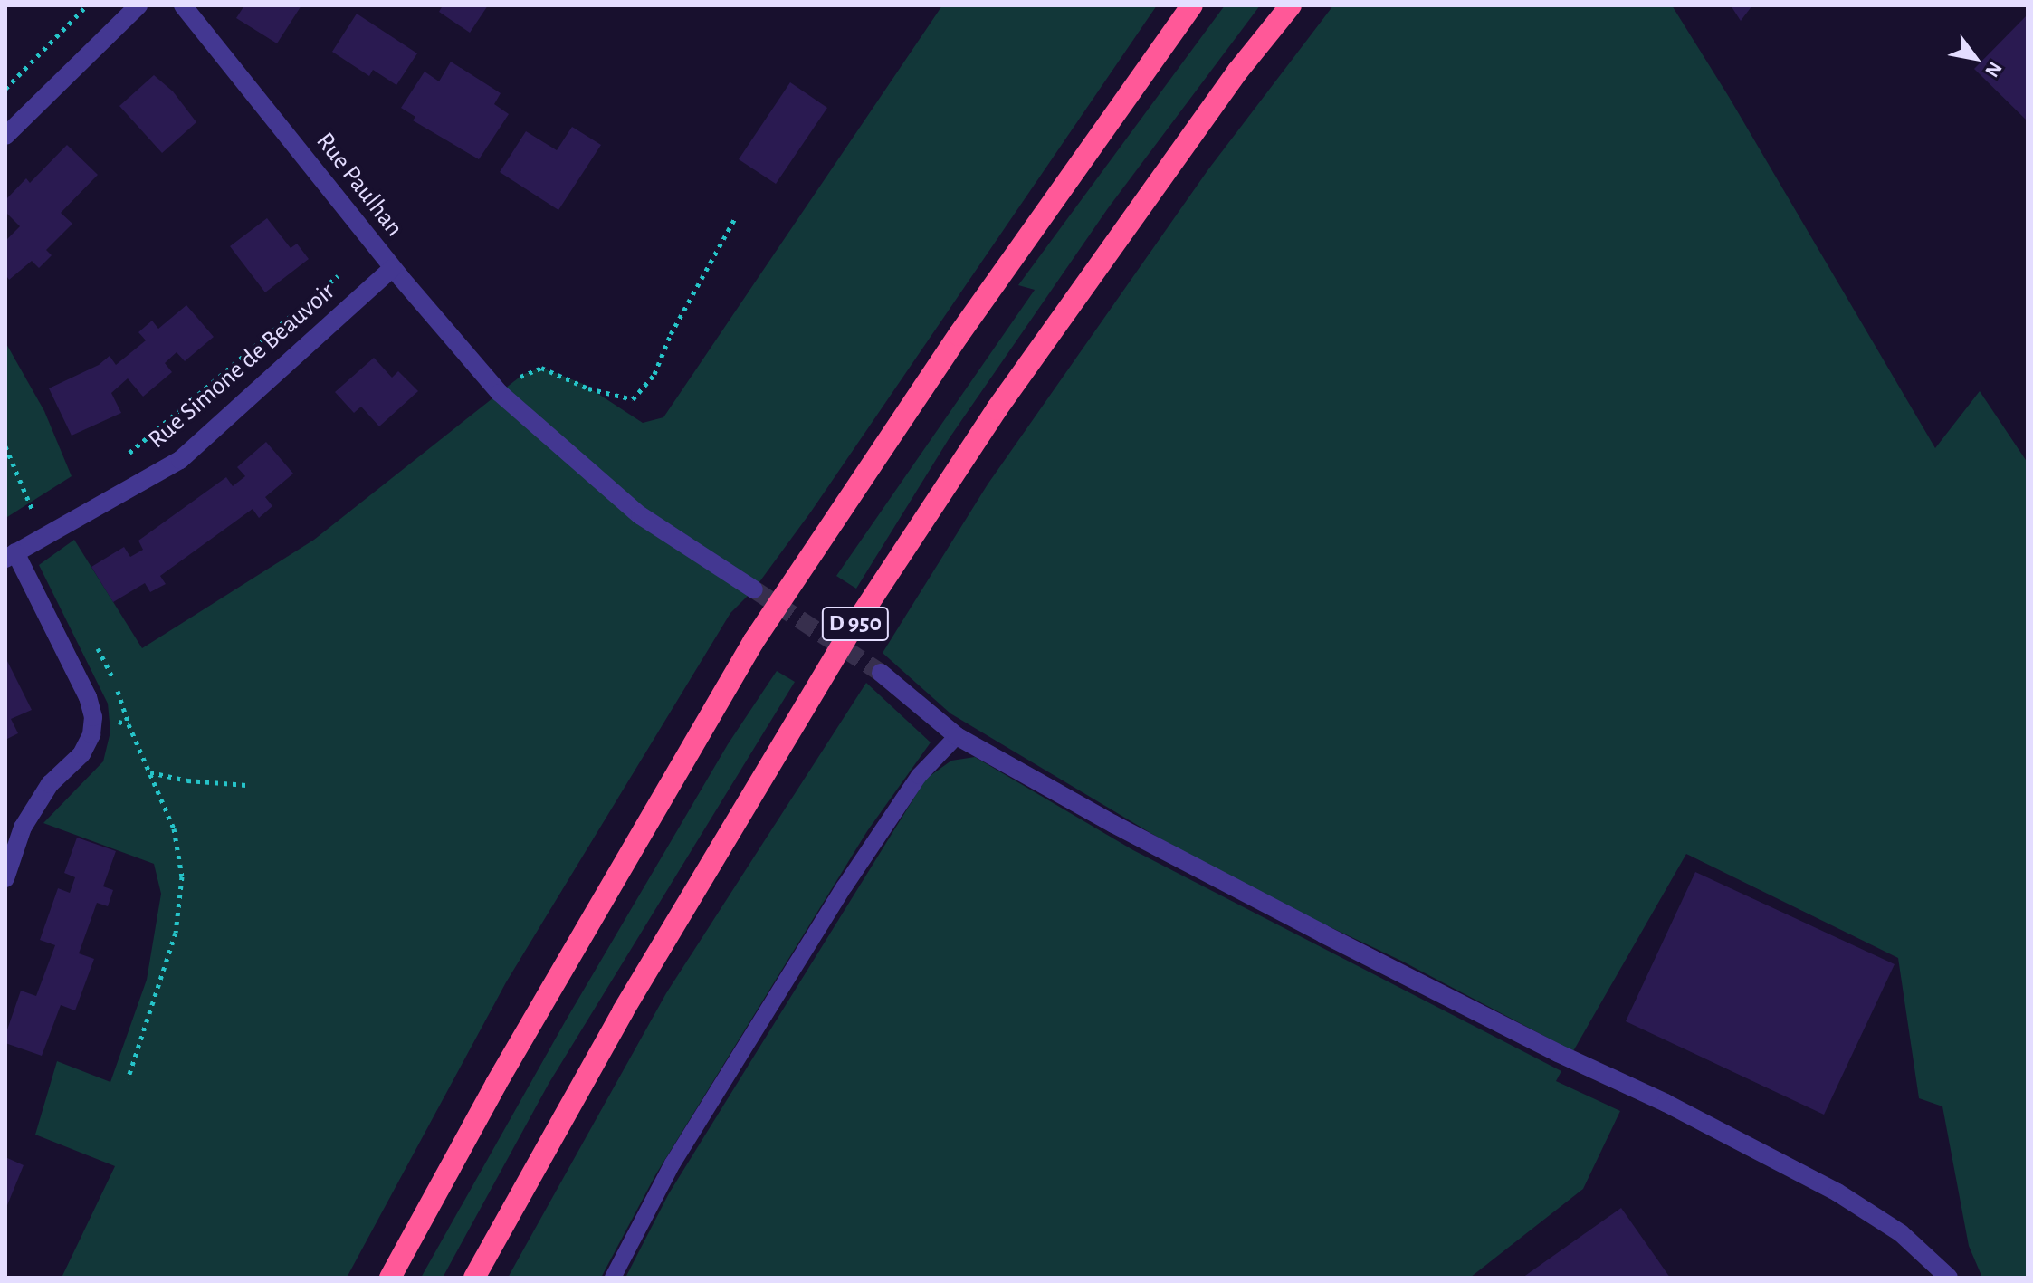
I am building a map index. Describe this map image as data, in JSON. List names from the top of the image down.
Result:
{
  "streets": {
    "highway": ["D 950"],
    "street": ["Rue Paulhan", "Rue Simone de Beauvoir"]
  },
  "crossings": [
    ["Rue Paulhan", "Rue Simone de Beauvoir"]
  ],
  "north": "bottom right"
}
